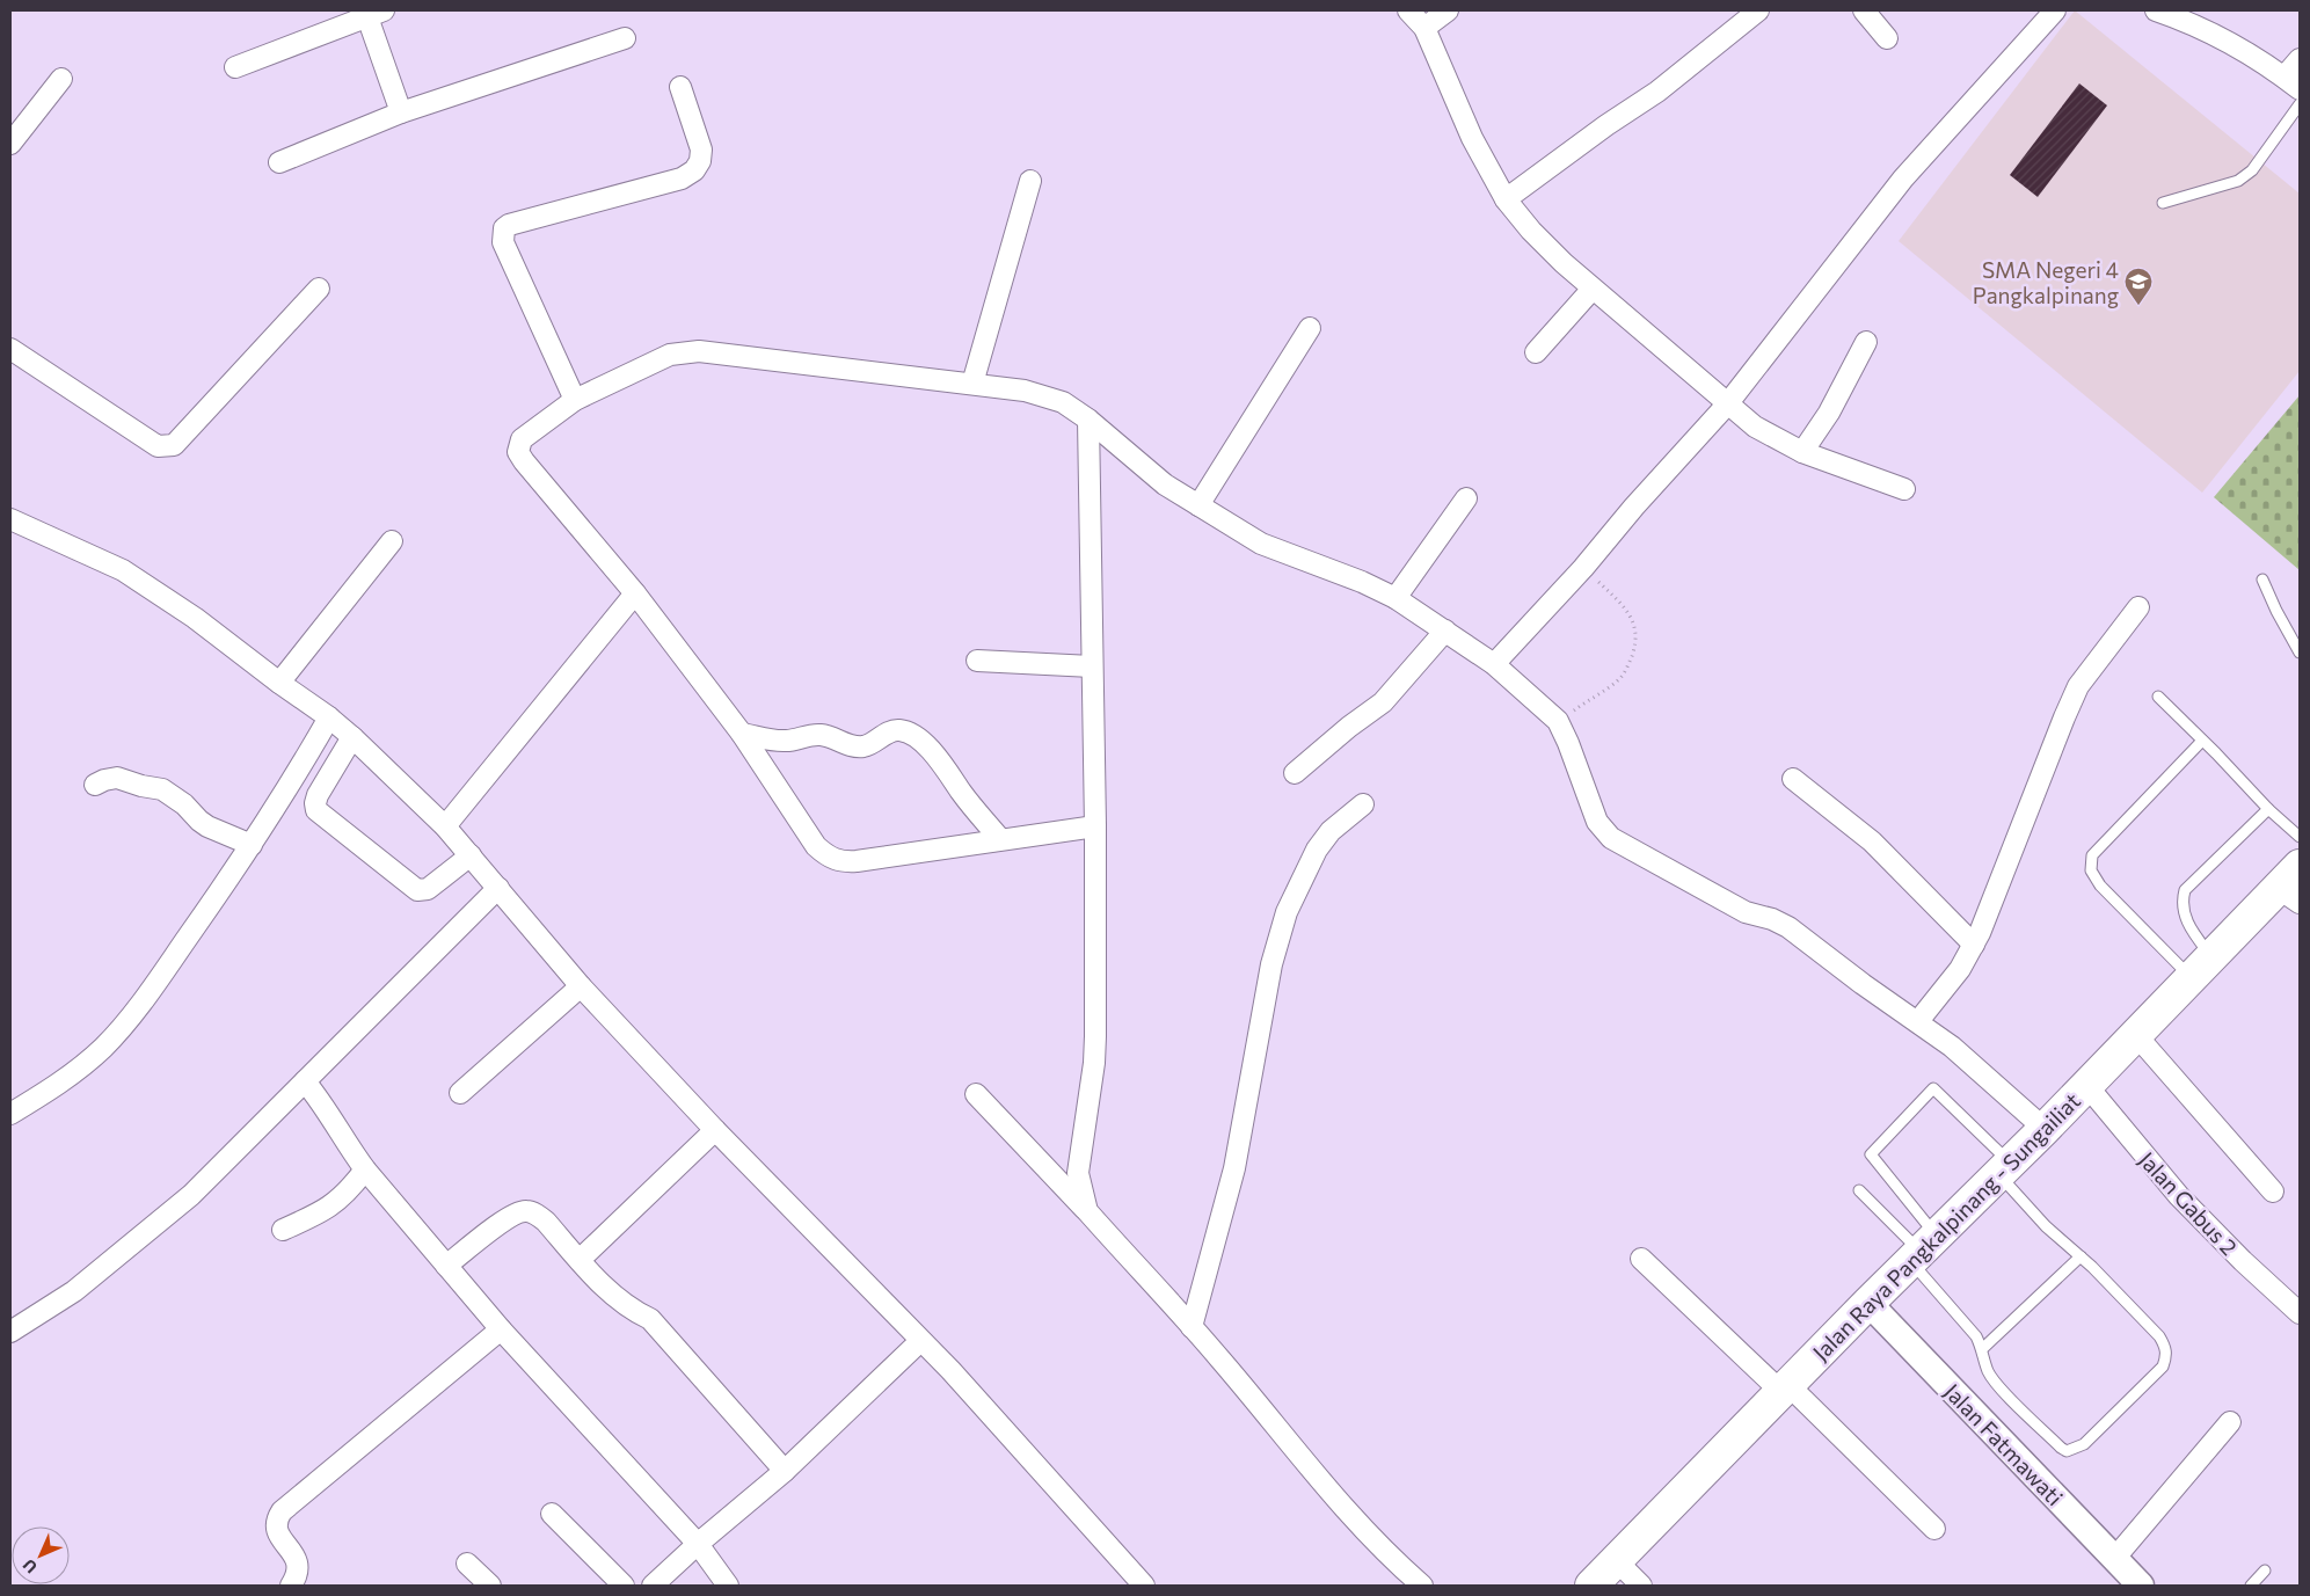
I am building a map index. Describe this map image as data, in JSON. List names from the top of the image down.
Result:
{
  "streets": {
    "highway": ["Jalan Raya Pangkalpinang - Sungailiat"],
    "street": ["Jalan Gabus 2", "Jalan Fatmawati"]
  },
  "crossings": [
    ["Jalan Gabus 2", "Jalan Raya Pangkalpinang - Sungailiat"],
    ["Jalan Raya Pangkalpinang - Sungailiat", "Jalan Fatmawati"]
  ],
  "places": {
    "school or university": ["SMA Negeri 4 Pangkalpinang"]
  },
  "north": "bottom left"
}
